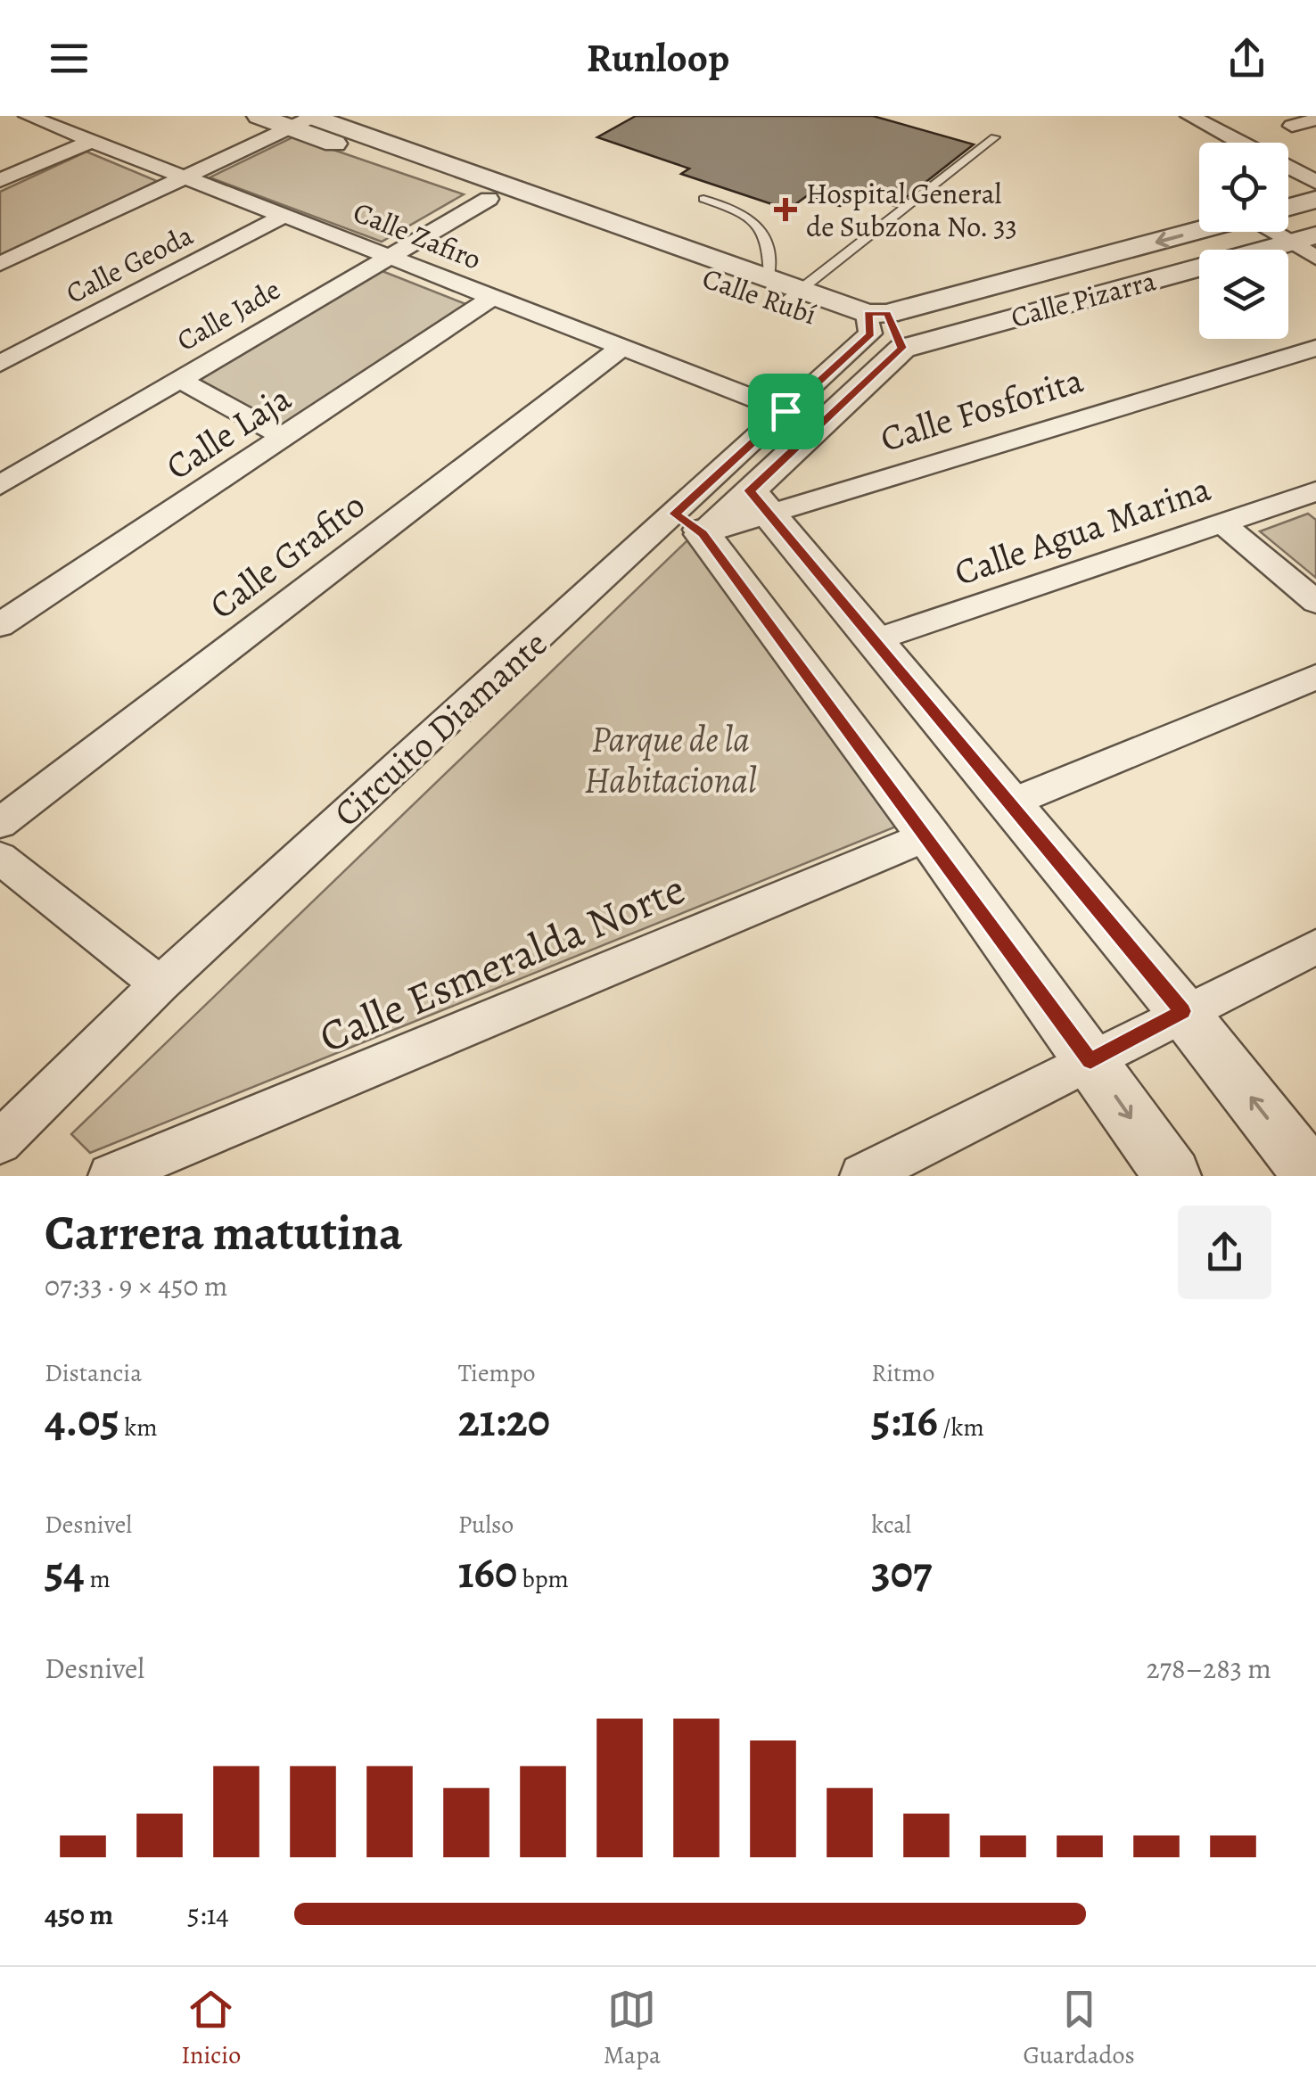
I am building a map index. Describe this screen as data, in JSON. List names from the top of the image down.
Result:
{
  "streets": {
    "street": [
      "Calle Zafiro",
      "Calle Geoda",
      "Calle Rubí",
      "Calle Pizarra",
      "Calle Jade",
      "Calle Fosforita",
      "Calle Laja",
      "Calle Agua Marina",
      "Calle Grafito",
      "Circuito Diamante",
      "Calle Esmeralda Norte"
    ]
  },
  "crossings": [
    ["Calle Zafiro", "Calle Geoda"],
    ["Calle Zafiro", "Calle Jade"],
    ["Calle Zafiro", "Calle Laja"],
    ["Calle Zafiro", "Calle Grafito"],
    ["Calle Zafiro", "Circuito Diamante"],
    ["Calle Rubí", "Calle Pizarra"],
    ["Calle Rubí", "Calle Jade"],
    ["Calle Rubí", "Circuito Diamante"],
    ["Calle Pizarra", "Circuito Diamante"]
  ],
  "parks": ["Parque de la Habitacional"],
  "places": {
    "health": ["Hospital General de Subzona No. 33"]
  },
  "page": {
    "header": "Runloop",
    "heading": ["Carrera matutina", "07:33 · 9 × 450 m"],
    "stats": [
      ["Distancia", "4.05 km"],
      ["Tiempo", "21:20"],
      ["Ritmo", "5:16 /km"],
      ["Desnivel", "54 m"],
      ["Pulso", "160 bpm"],
      ["kcal", "307"]
    ],
    "chart": ["Desnivel", "278–283 m"],
    "list": [
      {
        "name": "450 m",
        "note": "5:14"
      }
    ],
    "tabs": ["Inicio", "Mapa", "Guardados"]
  }
}
